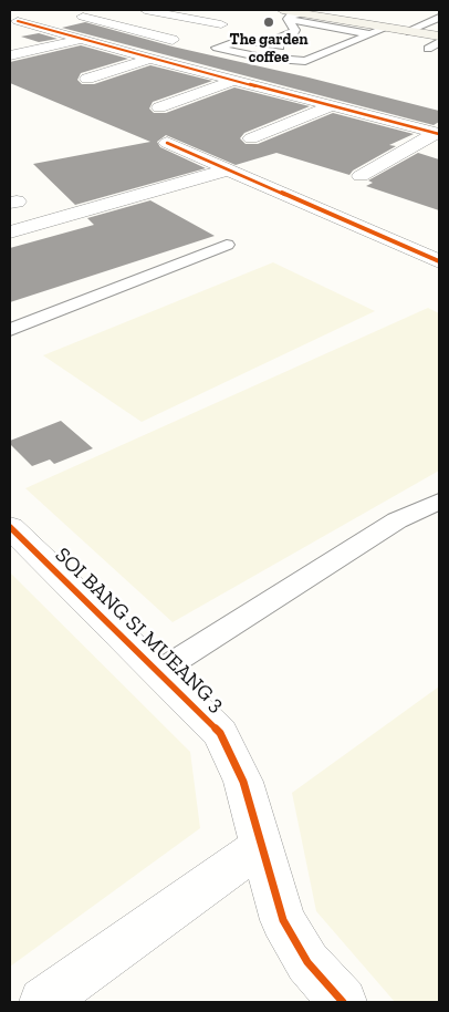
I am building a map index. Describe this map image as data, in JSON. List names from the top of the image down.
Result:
{
  "streets": {
    "street": ["SOI BANG SI MUEANG 3"]
  },
  "places": ["The garden coffee"]
}
